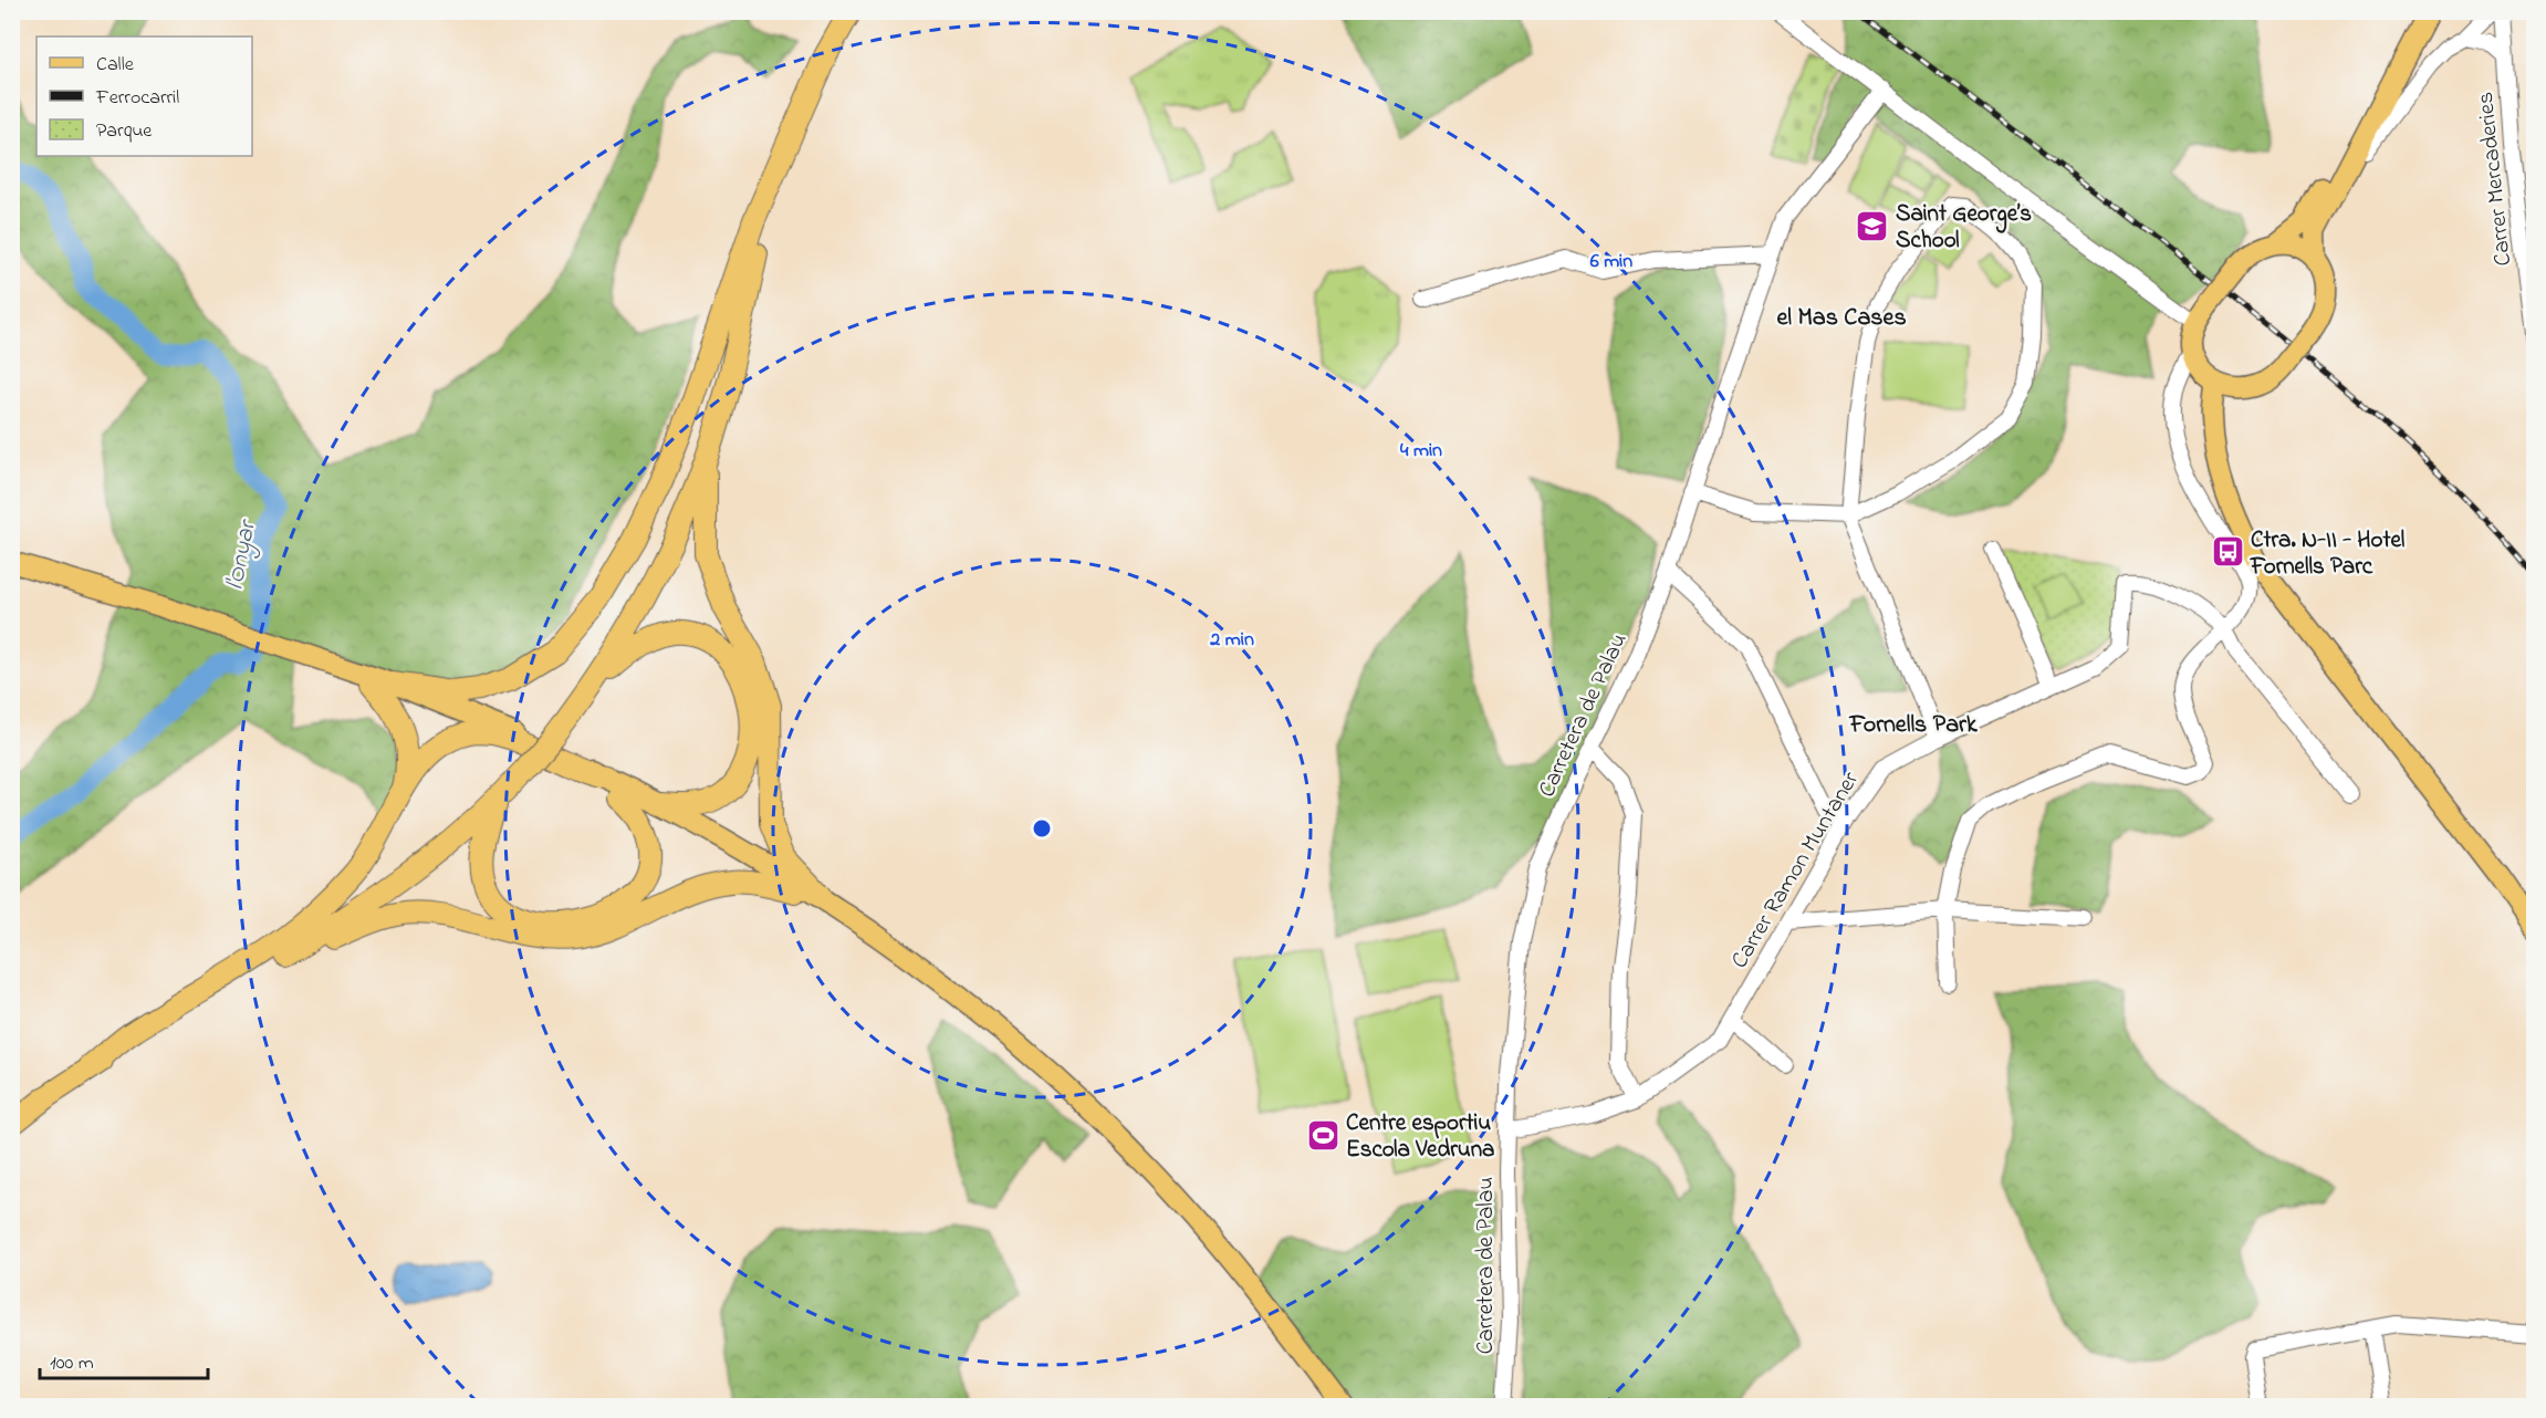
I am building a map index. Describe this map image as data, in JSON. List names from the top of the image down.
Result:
{
  "streets": {
    "street": ["Carrer Mercaderies", "Carretera de Palau", "Carrer Ramon Muntaner"]
  },
  "crossings": [
    ["Carretera de Palau", "Carrer Ramon Muntaner"]
  ],
  "districts": ["el Mas Cases", "Fornells Park"],
  "water": ["l'Onyar"],
  "places": {
    "school or university": ["Saint George’s School"],
    "bus stop": ["Ctra. N-II - Hotel Fornells Parc"],
    "sports": ["Centre esportiu Escola Vedruna"]
  },
  "legend": ["Calle", "Ferrocarril", "Parque"],
  "scale_bar": "100 m",
  "rings": ["6 min", "4 min", "2 min"]
}
